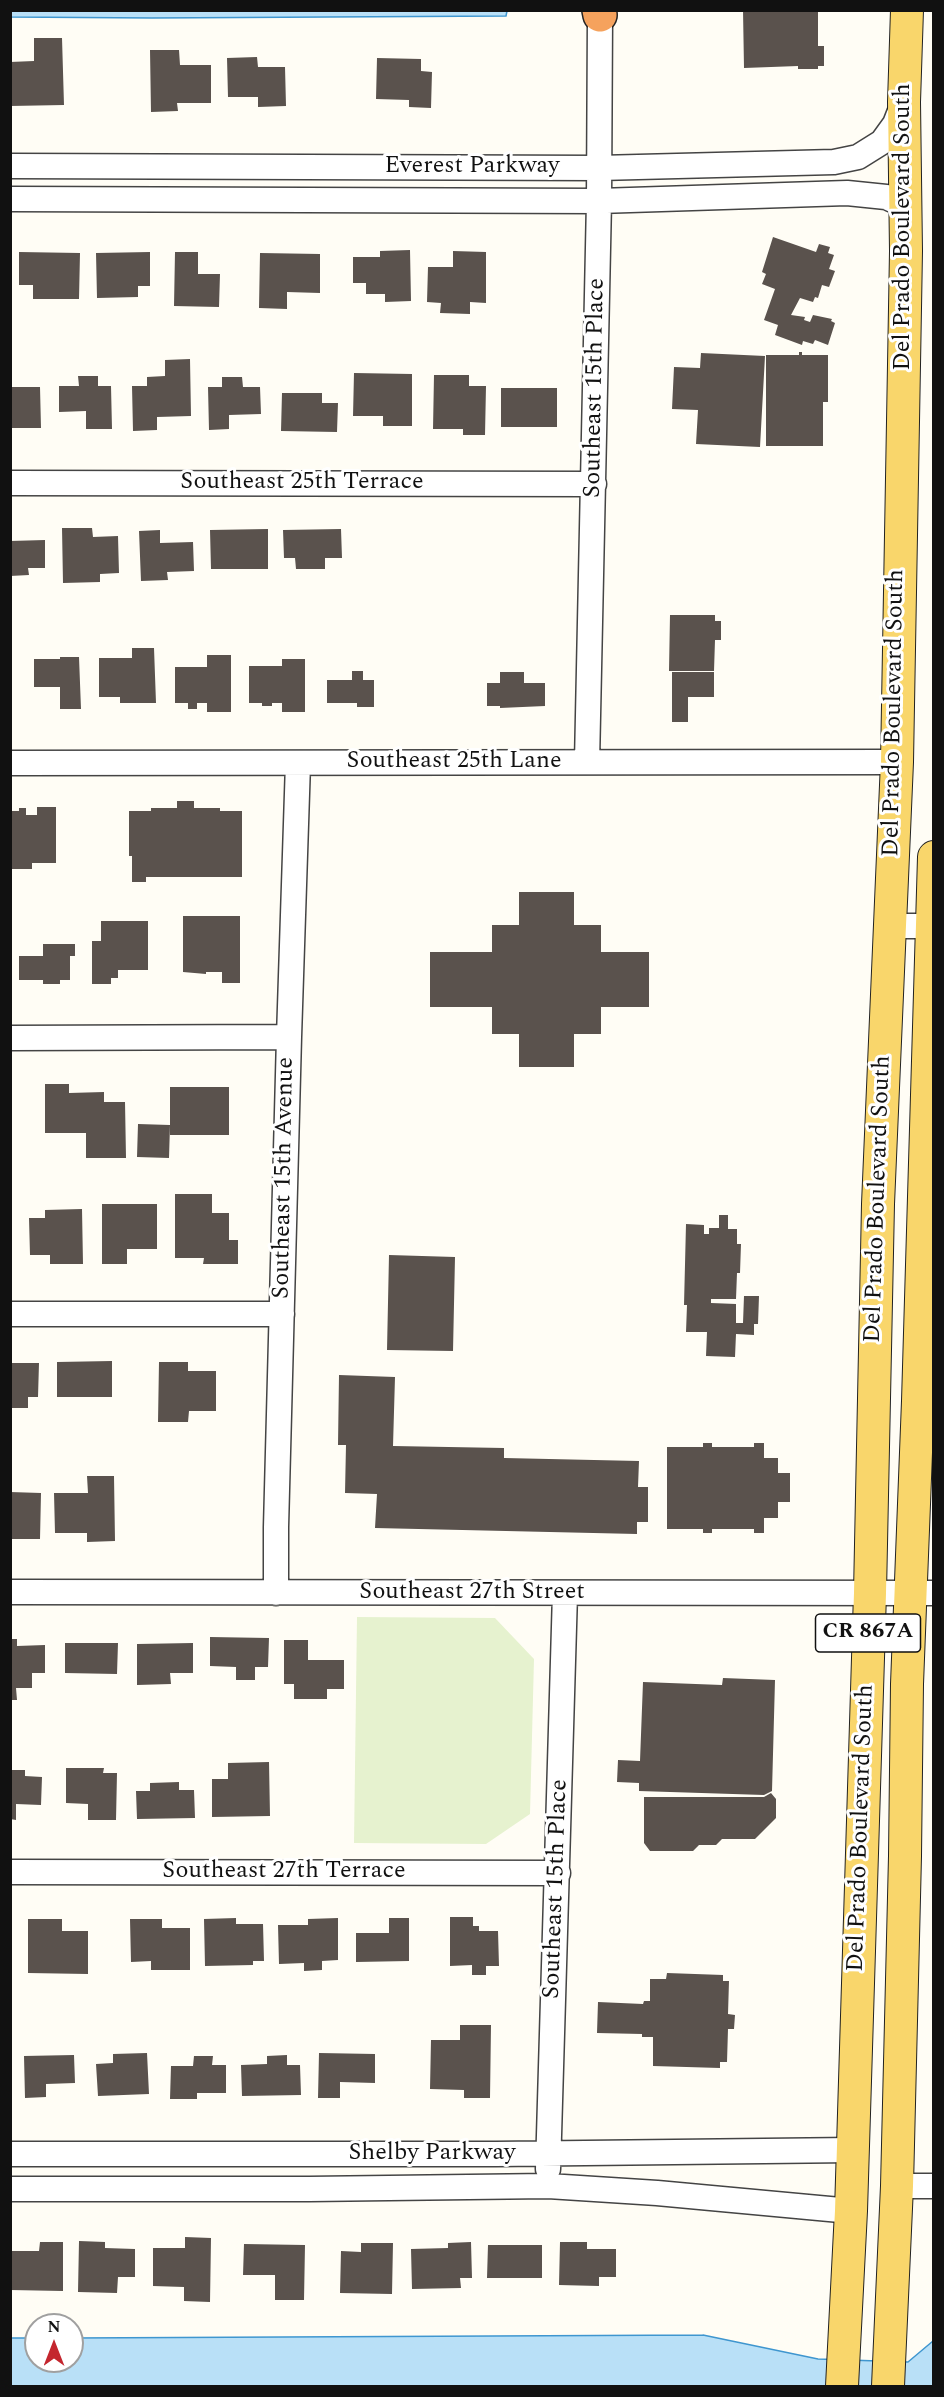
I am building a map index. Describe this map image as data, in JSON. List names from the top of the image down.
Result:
{
  "streets": {
    "main road": ["Del Prado Boulevard South", "CR 867A"],
    "street": [
      "Everest Parkway",
      "Southeast 15th Place",
      "Southeast 25th Terrace",
      "Southeast 25th Lane",
      "Southeast 15th Avenue",
      "Southeast 27th Street",
      "Southeast 27th Terrace",
      "Shelby Parkway"
    ]
  },
  "crossings": [
    ["Everest Parkway", "Del Prado Boulevard South"],
    ["Everest Parkway", "Southeast 15th Place"],
    ["Del Prado Boulevard South", "Southeast 25th Lane"],
    ["Del Prado Boulevard South", "Southeast 27th Street"],
    ["Del Prado Boulevard South", "Shelby Parkway"],
    ["Southeast 15th Place", "Southeast 25th Terrace"],
    ["Southeast 15th Place", "Southeast 25th Lane"],
    ["Southeast 15th Place", "Southeast 27th Street"],
    ["Southeast 15th Place", "Southeast 27th Terrace"],
    ["Southeast 15th Place", "Shelby Parkway"],
    ["Southeast 25th Lane", "Southeast 15th Avenue"],
    ["Southeast 15th Avenue", "Southeast 27th Street"]
  ],
  "north": "top"
}
